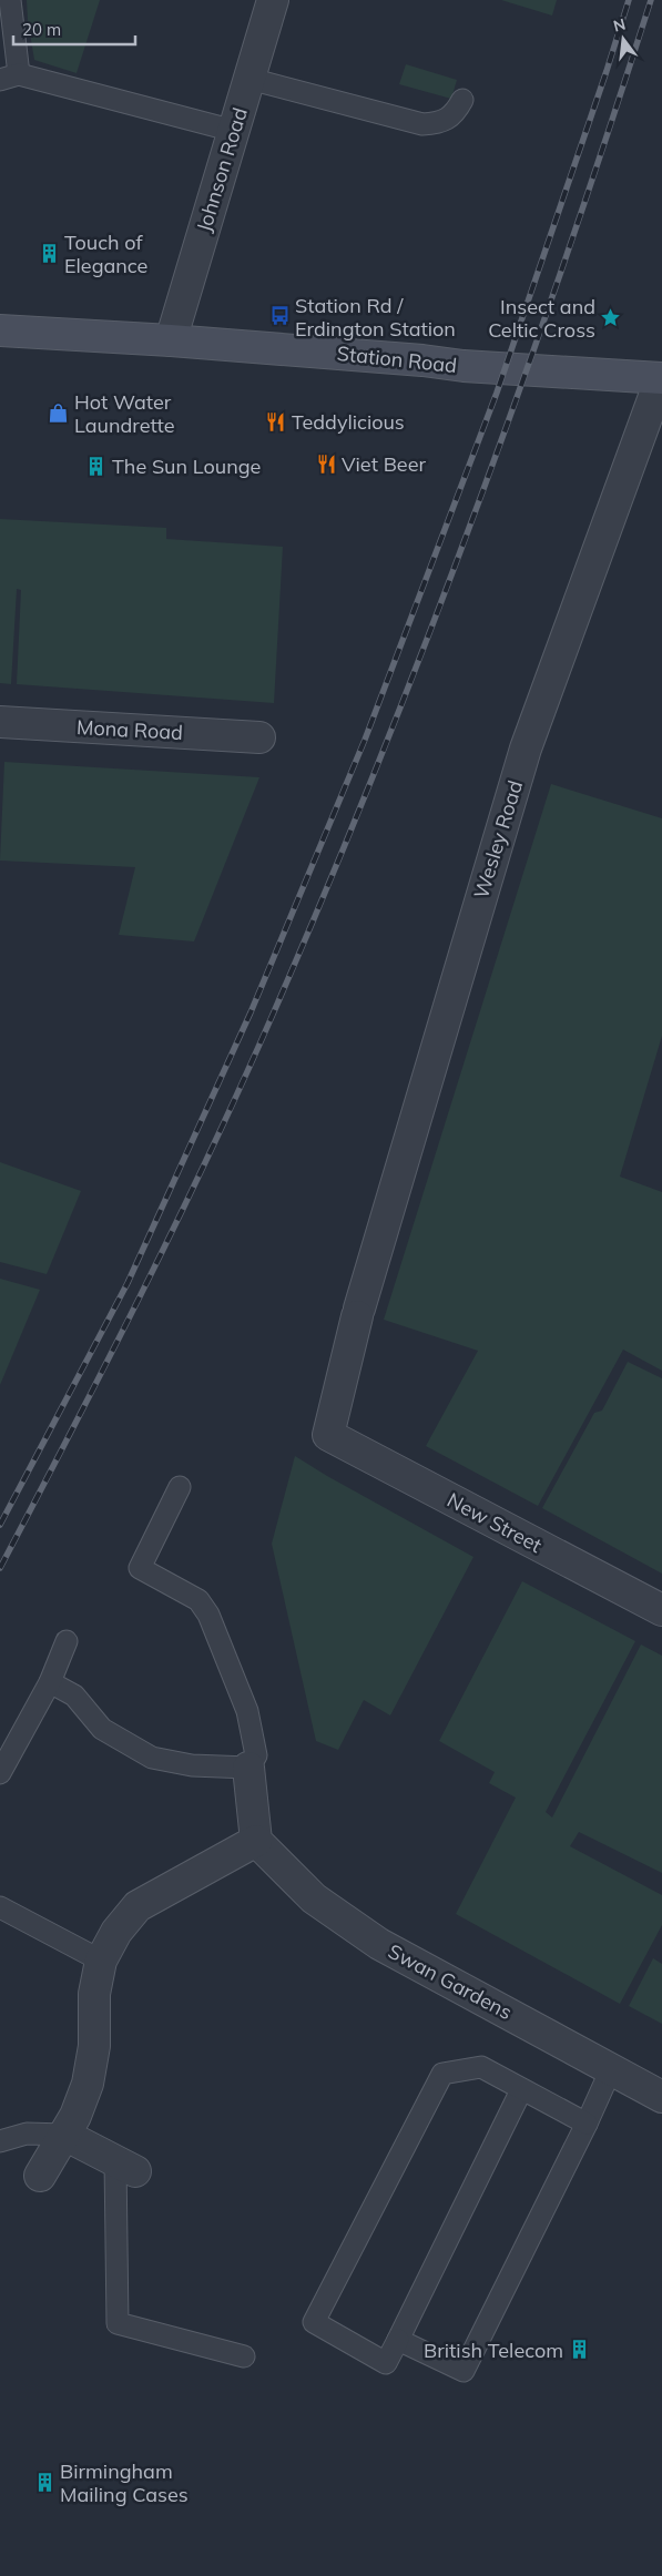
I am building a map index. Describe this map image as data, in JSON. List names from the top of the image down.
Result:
{
  "streets": {
    "main road": ["Station Road"],
    "street": [
      "Johnson Road",
      "Mona Road",
      "Wesley Road",
      "New Street",
      "Swan Gardens"
    ]
  },
  "crossings": [
    ["Johnson Road", "Station Road"],
    ["Station Road", "Wesley Road"],
    ["Wesley Road", "New Street"]
  ],
  "places": {
    "building": [
      "Touch of Elegance",
      "The Sun Lounge",
      "British Telecom",
      "Birmingham Mailing Cases"
    ],
    "bus stop": ["Station Rd / Erdington Station"],
    "place": ["Insect and Celtic Cross"],
    "shop": ["Hot Water Laundrette"],
    "restaurant": ["Teddylicious", "Viet Beer"]
  },
  "scale_bar": "20 m",
  "north": "top"
}
